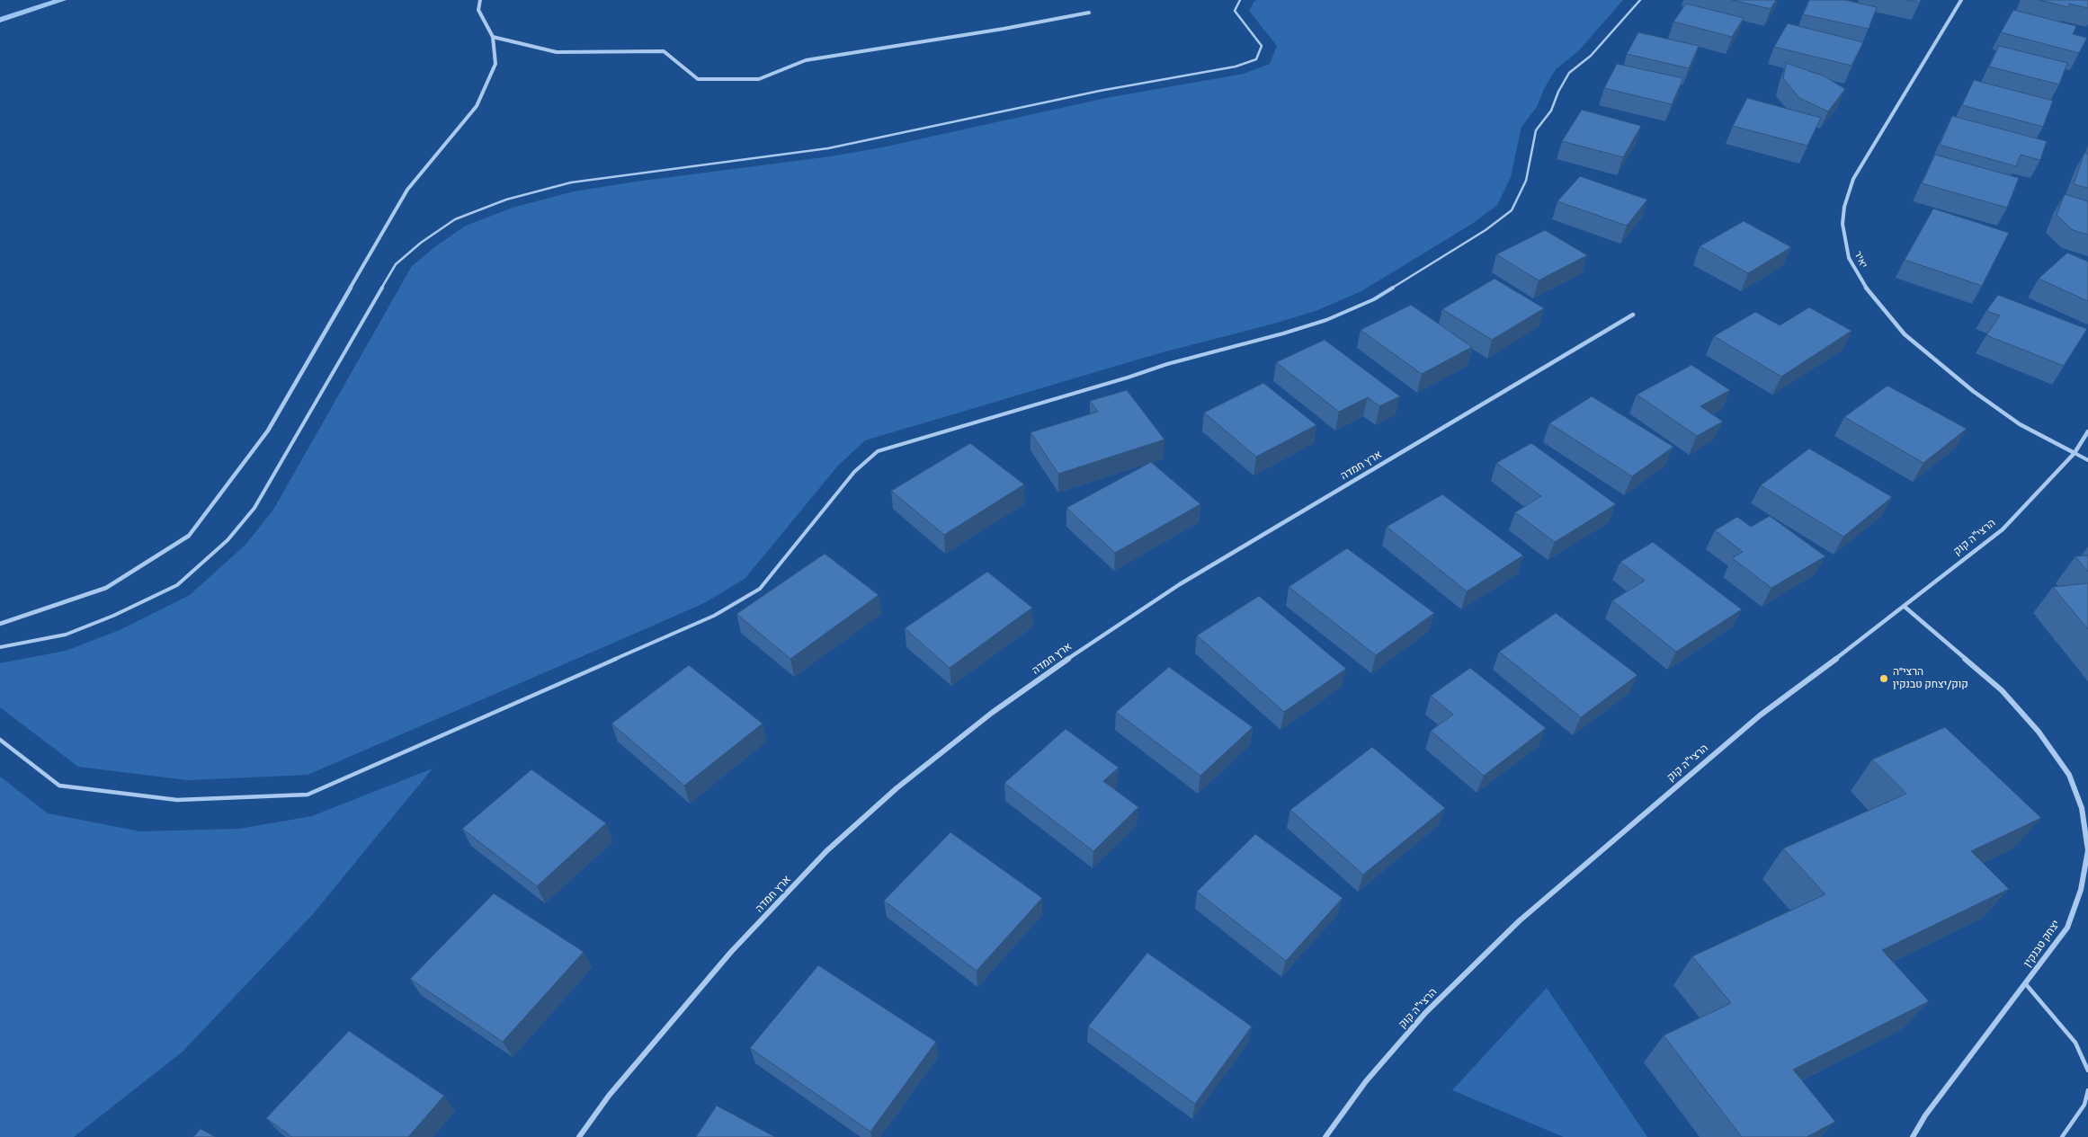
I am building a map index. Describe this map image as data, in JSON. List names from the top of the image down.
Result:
{
  "streets": {
    "street": [
      "יאיר",
      "ארץ חמדה",
      "הרצי\"ה קוק",
      "יצחק טבנקין"
    ]
  },
  "crossings": [
    ["יאיר", "הרצי\"ה קוק"],
    ["הרצי\"ה קוק", "יצחק טבנקין"]
  ],
  "places": ["הרצי״ה קוק/יצחק טבנקין"]
}
